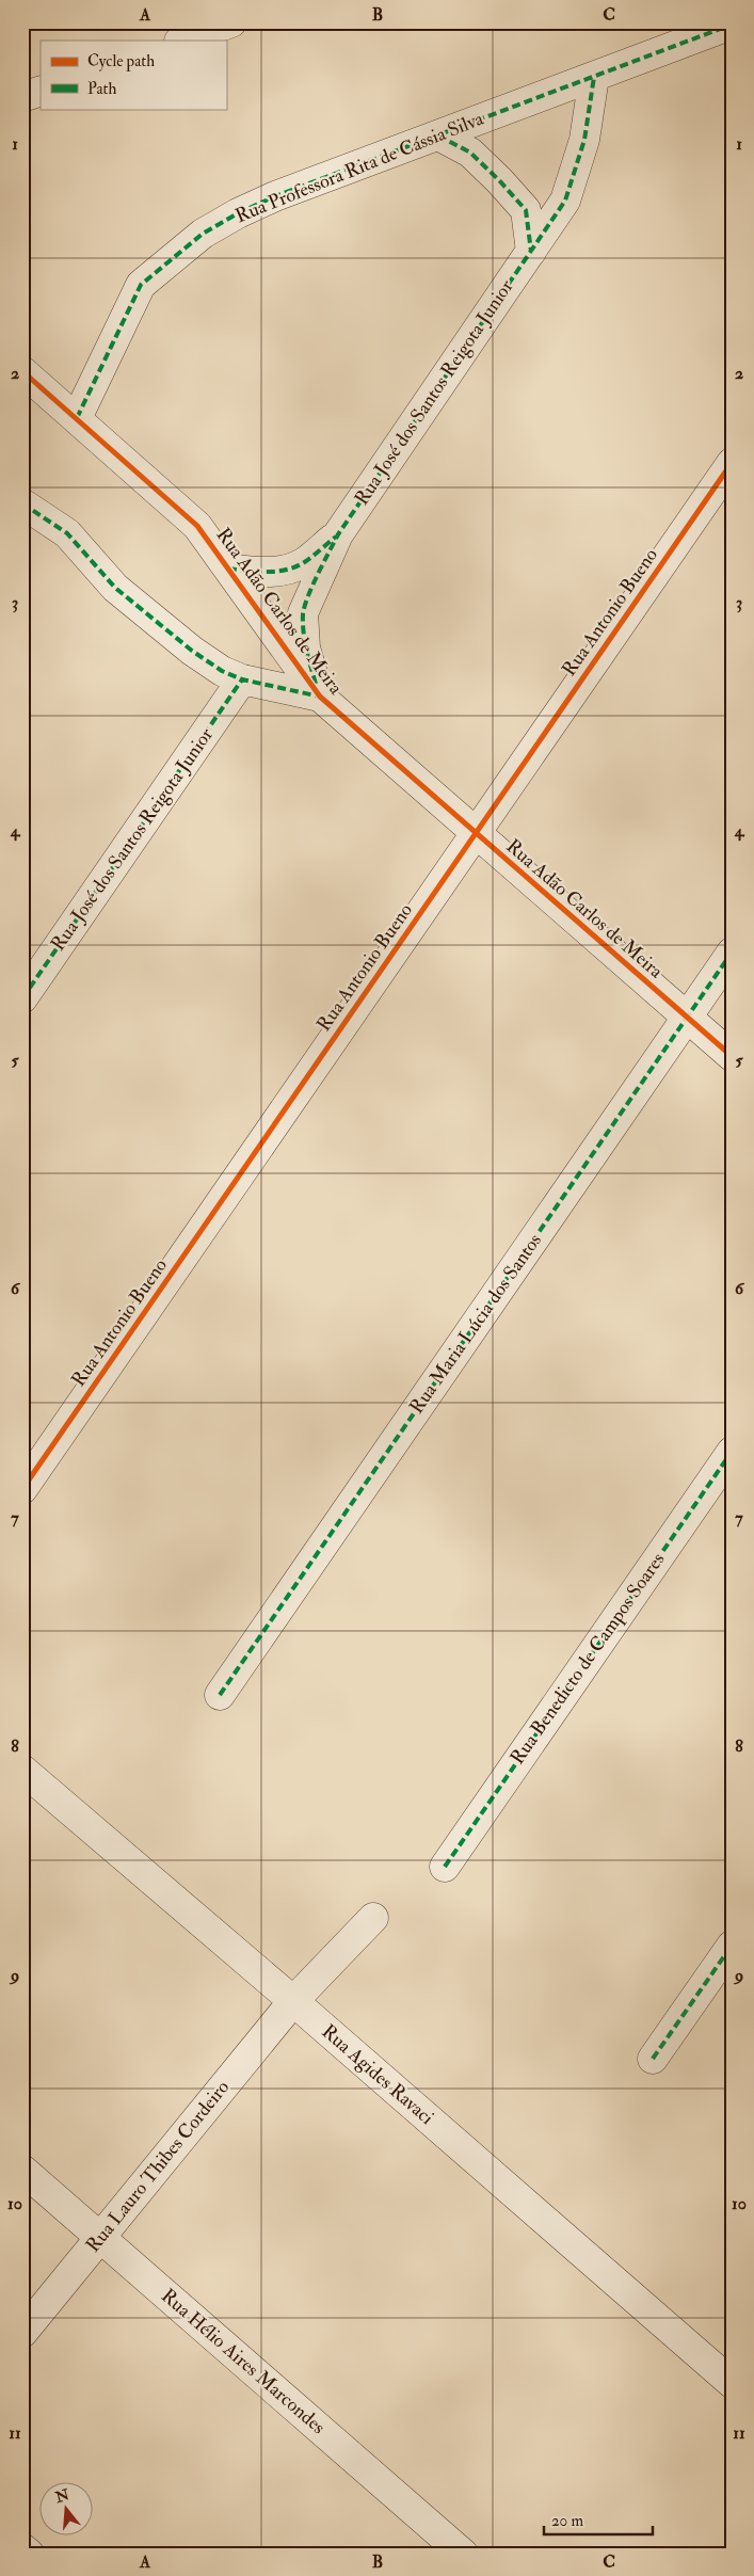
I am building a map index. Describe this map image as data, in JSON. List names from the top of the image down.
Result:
{
  "streets": {
    "street": [
      "Rua Professora Rita de Cássia Silva",
      "Rua José dos Santos Reigota Junior",
      "Rua Adão Carlos de Meira",
      "Rua Antonio Bueno",
      "Rua Maria Lúcia dos Santos",
      "Rua Benedicto de Campos Soares",
      "Rua Agides Ravaci",
      "Rua Lauro Thibes Cordeiro",
      "Rua Hélio Aires Marcondes"
    ]
  },
  "crossings": [
    ["Rua Professora Rita de Cássia Silva", "Rua José dos Santos Reigota Junior"],
    ["Rua Professora Rita de Cássia Silva", "Rua Adão Carlos de Meira"],
    ["Rua José dos Santos Reigota Junior", "Rua Adão Carlos de Meira"],
    ["Rua Adão Carlos de Meira", "Rua Antonio Bueno"],
    ["Rua Adão Carlos de Meira", "Rua Maria Lúcia dos Santos"],
    ["Rua Agides Ravaci", "Rua Lauro Thibes Cordeiro"],
    ["Rua Lauro Thibes Cordeiro", "Rua Hélio Aires Marcondes"]
  ],
  "legend": ["Cycle path", "Path"],
  "scale_bar": "20 m",
  "north": "top",
  "grid": {
    "columns": ["A", "B", "C"],
    "rows": [
      "1",
      "2",
      "3",
      "4",
      "5",
      "6",
      "7",
      "8",
      "9",
      "10",
      "11"
    ]
  }
}
